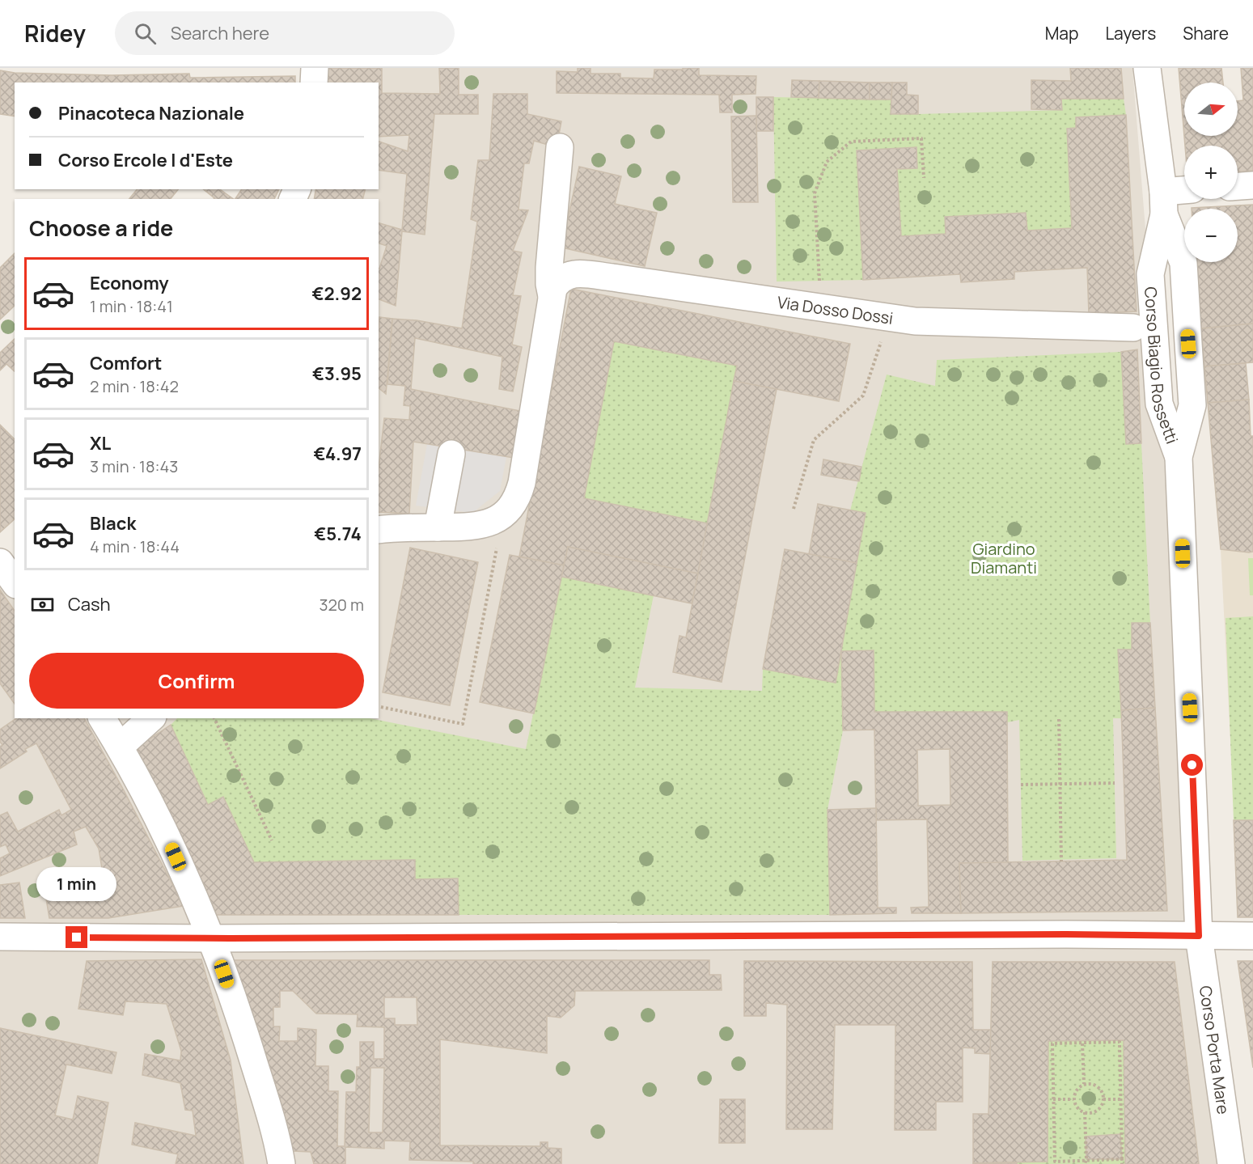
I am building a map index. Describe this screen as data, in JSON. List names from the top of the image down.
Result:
{
  "streets": {
    "street": ["Via Dosso Dossi", "Corso Biagio Rossetti", "Corso Porta Mare"]
  },
  "crossings": [
    ["Corso Biagio Rossetti", "Corso Porta Mare"]
  ],
  "parks": ["Giardino Diamanti"],
  "north": "right",
  "page": {
    "header": "Ridey",
    "search": "Search here",
    "nav": ["Map", "Layers", "Share"],
    "map_buttons": ["+", "−"],
    "banner": ["Pinacoteca Nazionale", "Corso Ercole I d'Este"],
    "heading": "Choose a ride",
    "list": [
      {
        "name": "Economy",
        "note": "1 min · 18:41",
        "value": "€2.92"
      },
      {
        "name": "Comfort",
        "note": "2 min · 18:42",
        "value": "€3.95"
      },
      {
        "name": "XL",
        "note": "3 min · 18:43",
        "value": "€4.97"
      },
      {
        "name": "Black",
        "note": "4 min · 18:44",
        "value": "€5.74"
      }
    ],
    "pay": ["Cash", "320 m"],
    "buttons": "Confirm",
    "bubble": "1 min"
  }
}
